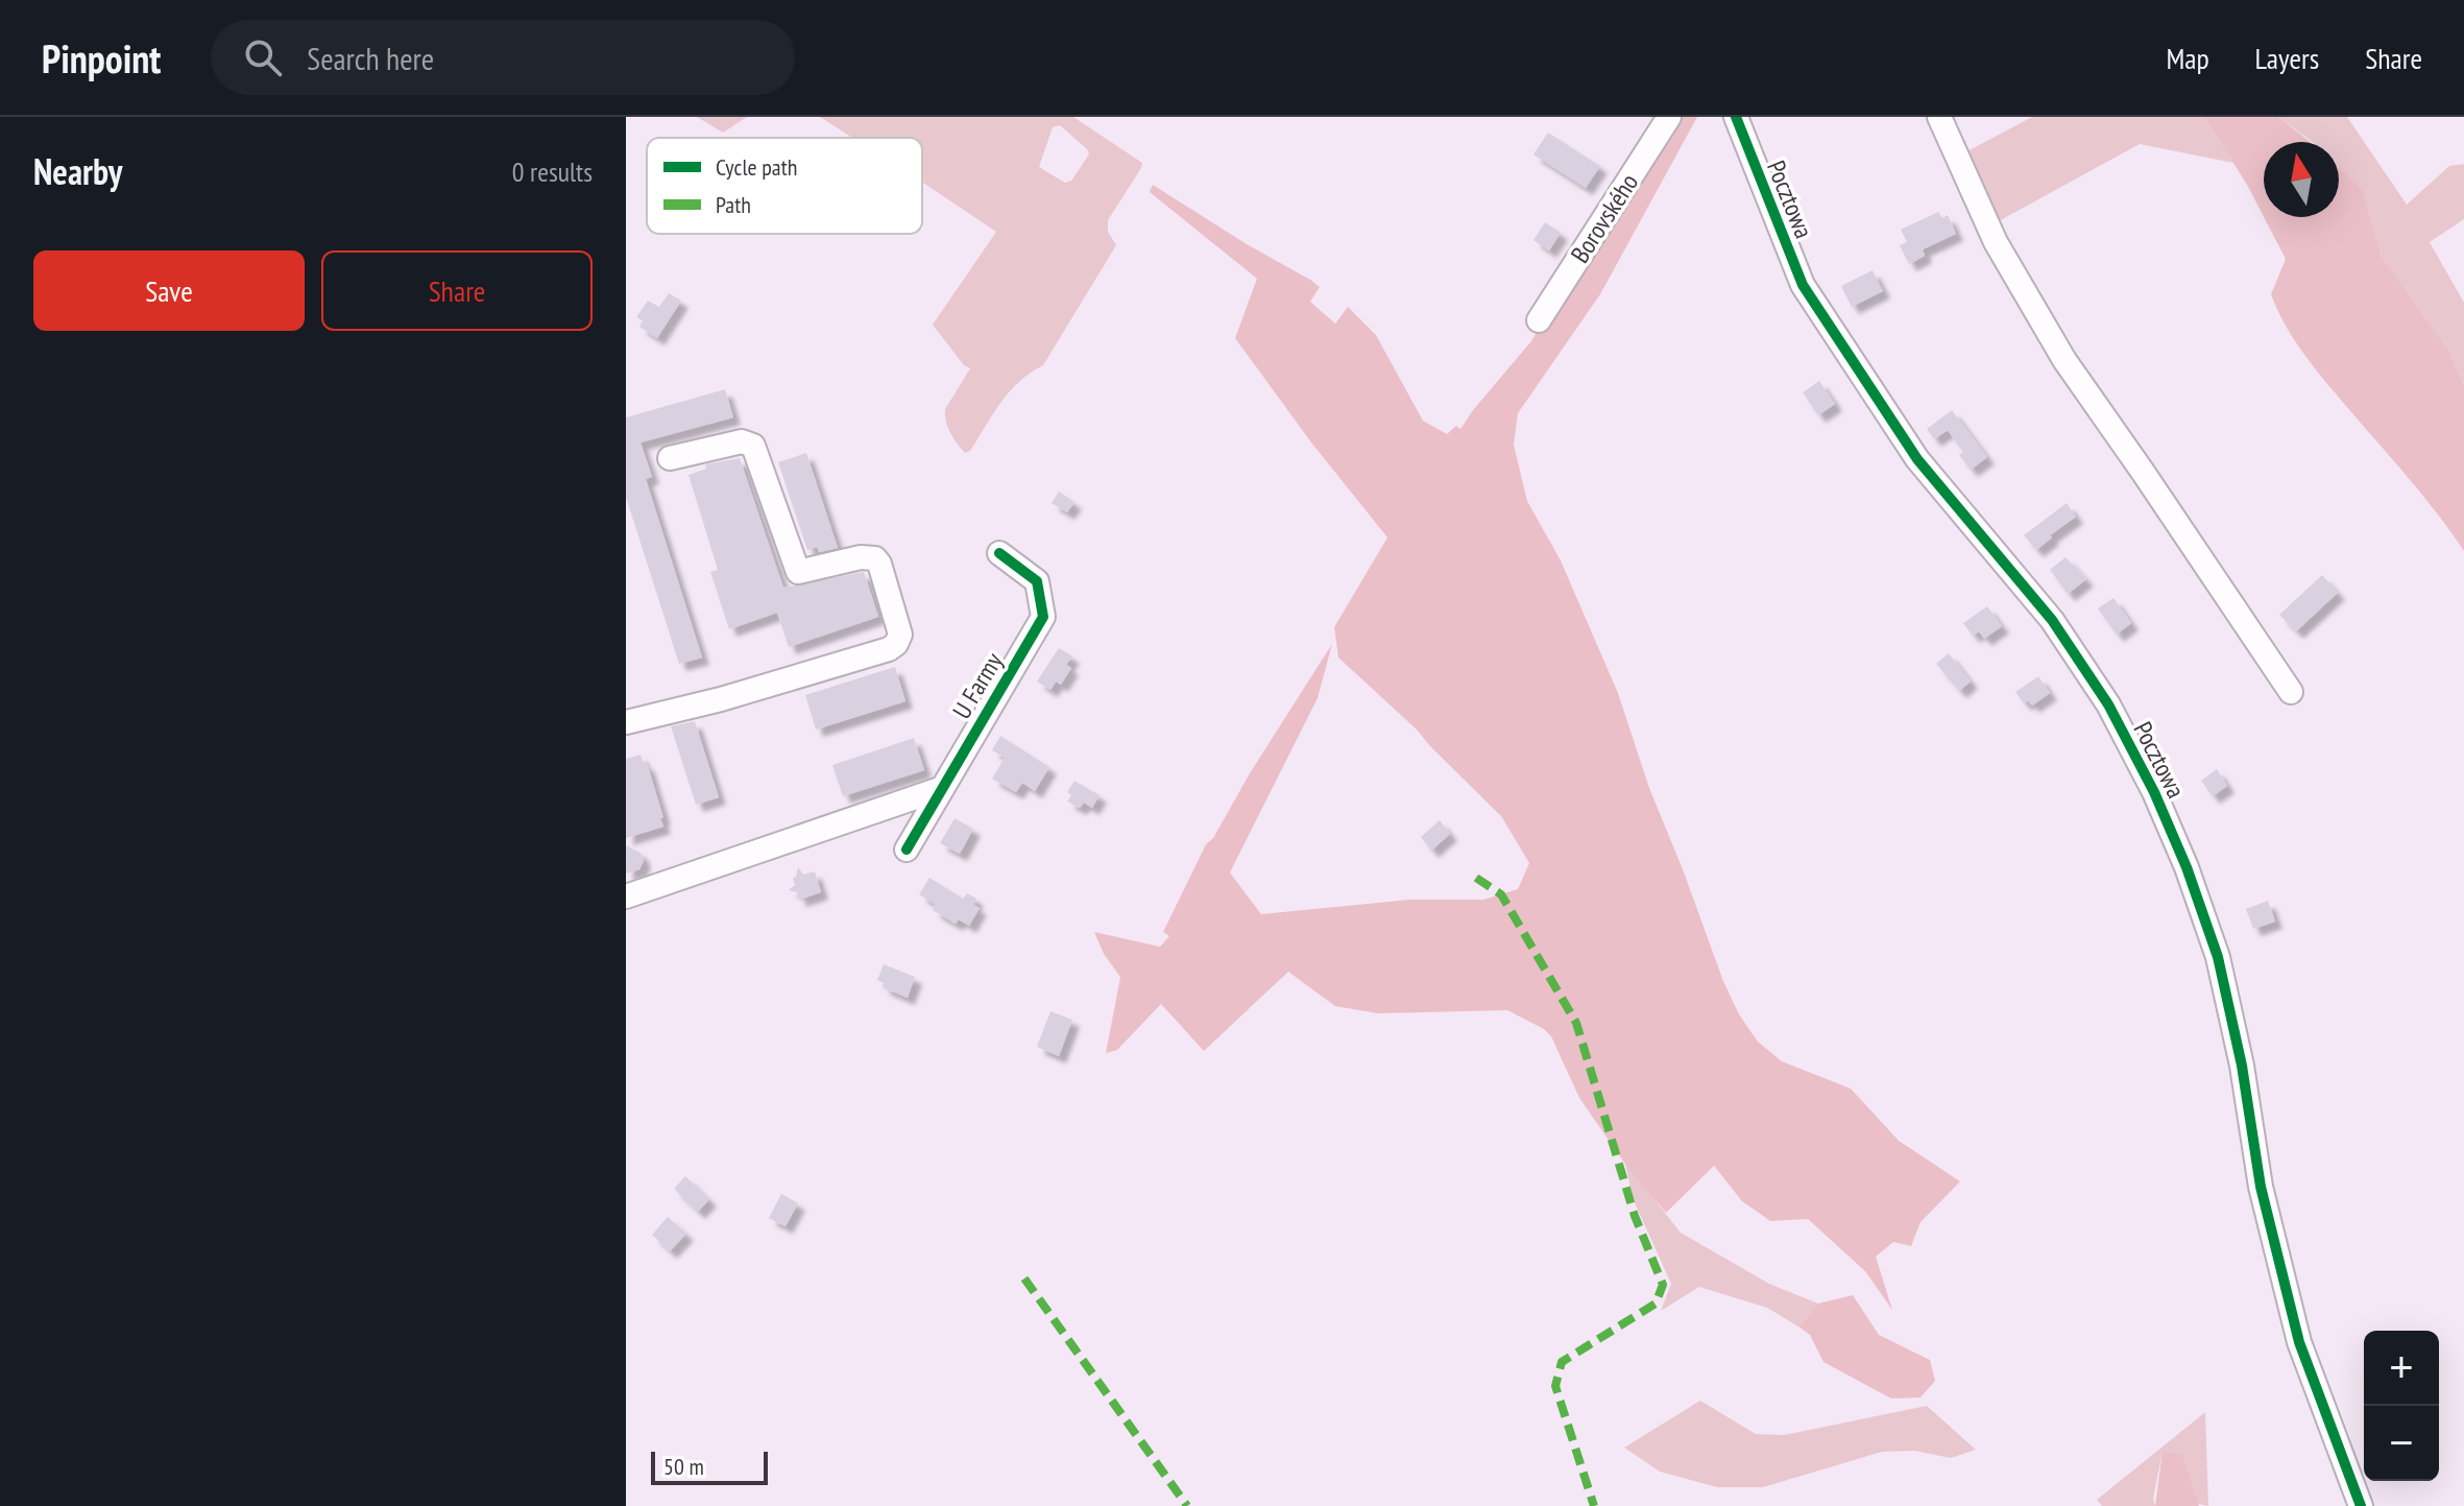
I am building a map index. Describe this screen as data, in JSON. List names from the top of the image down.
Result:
{
  "streets": {
    "street": ["Pocztowa", "Borovského", "U Farmy"]
  },
  "legend": ["Cycle path", "Path"],
  "scale_bar": "50 m",
  "north": "top",
  "page": {
    "header": "Pinpoint",
    "search": "Search here",
    "nav": ["Map", "Layers", "Share"],
    "heading": ["Nearby", "0 results"],
    "buttons": ["Save", "Share"],
    "map_buttons": ["+", "−"],
    "scale": "50 m"
  }
}
